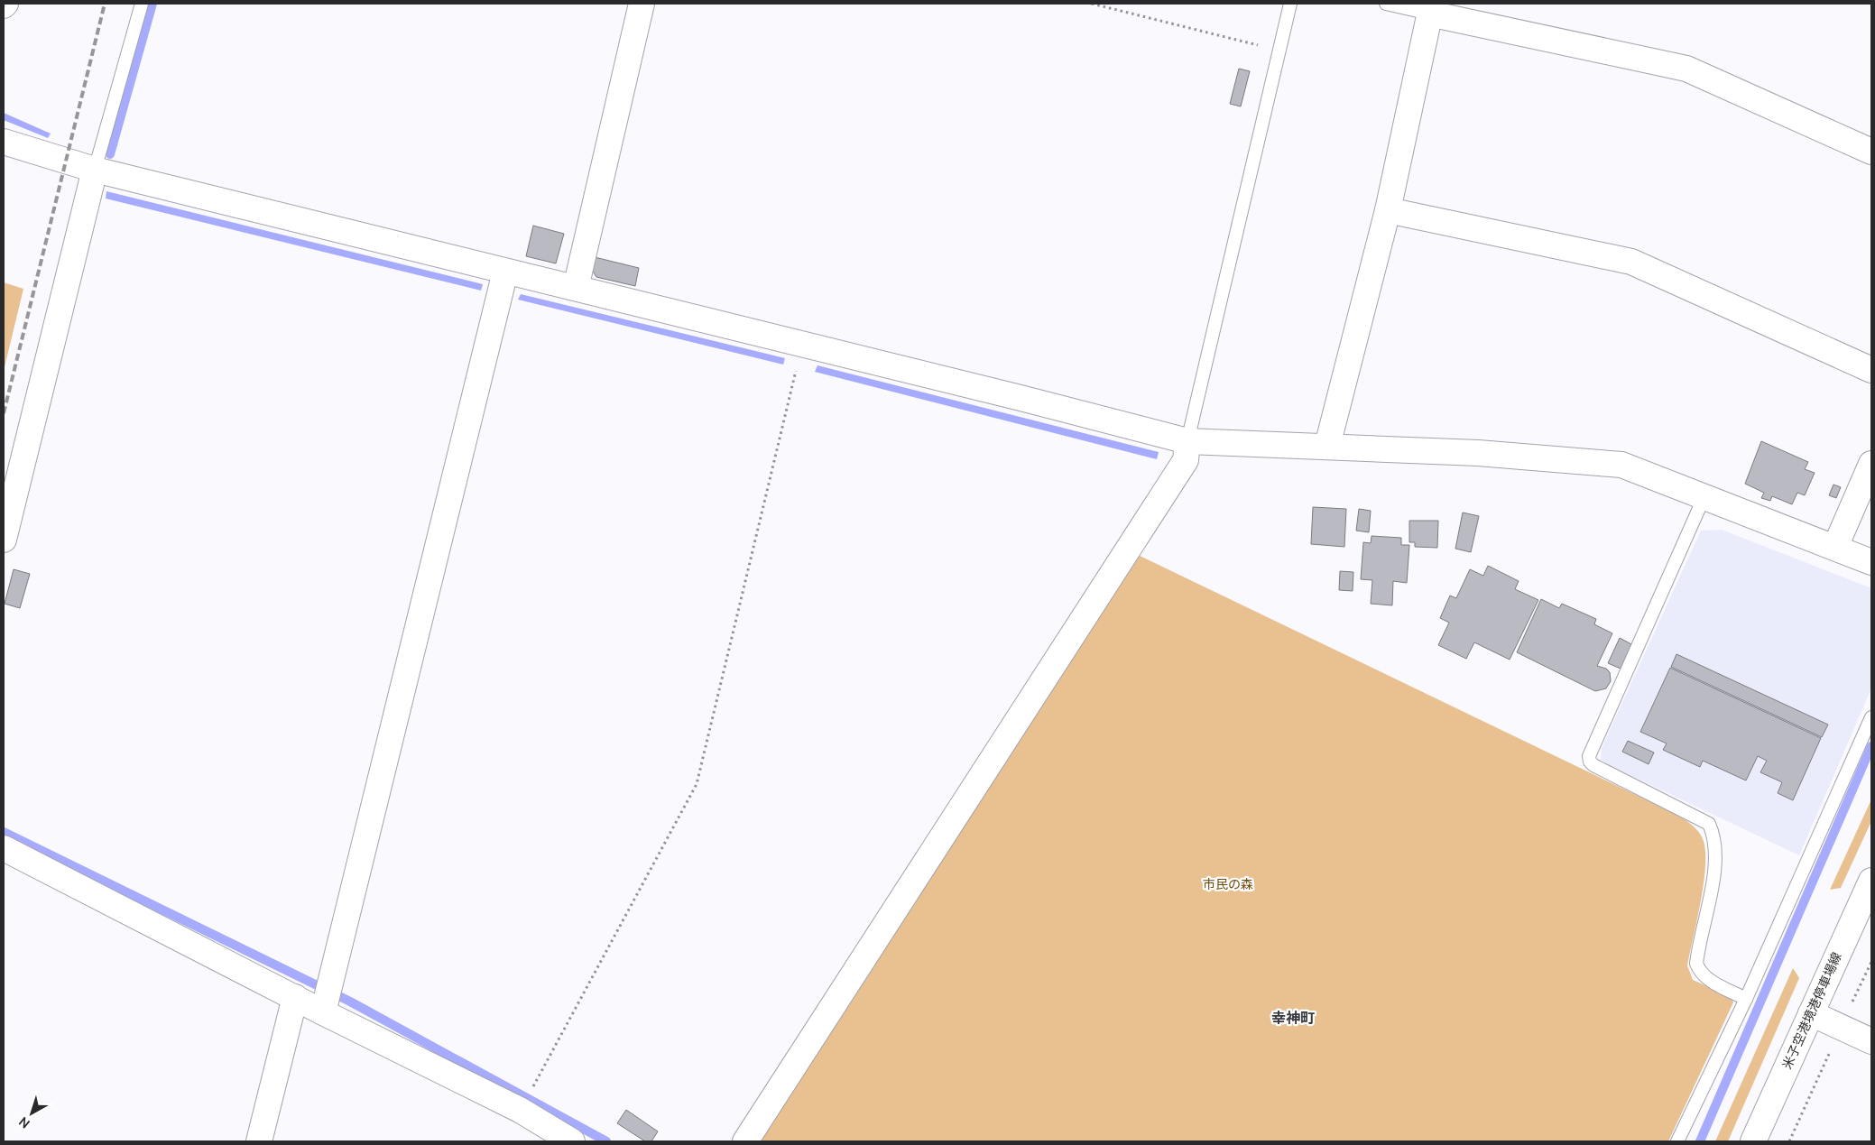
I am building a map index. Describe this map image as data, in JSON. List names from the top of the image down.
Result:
{
  "streets": {
    "street": ["米子空港境港停車場線"]
  },
  "districts": ["幸神町"],
  "parks": ["市民の森"],
  "north": "bottom left"
}
